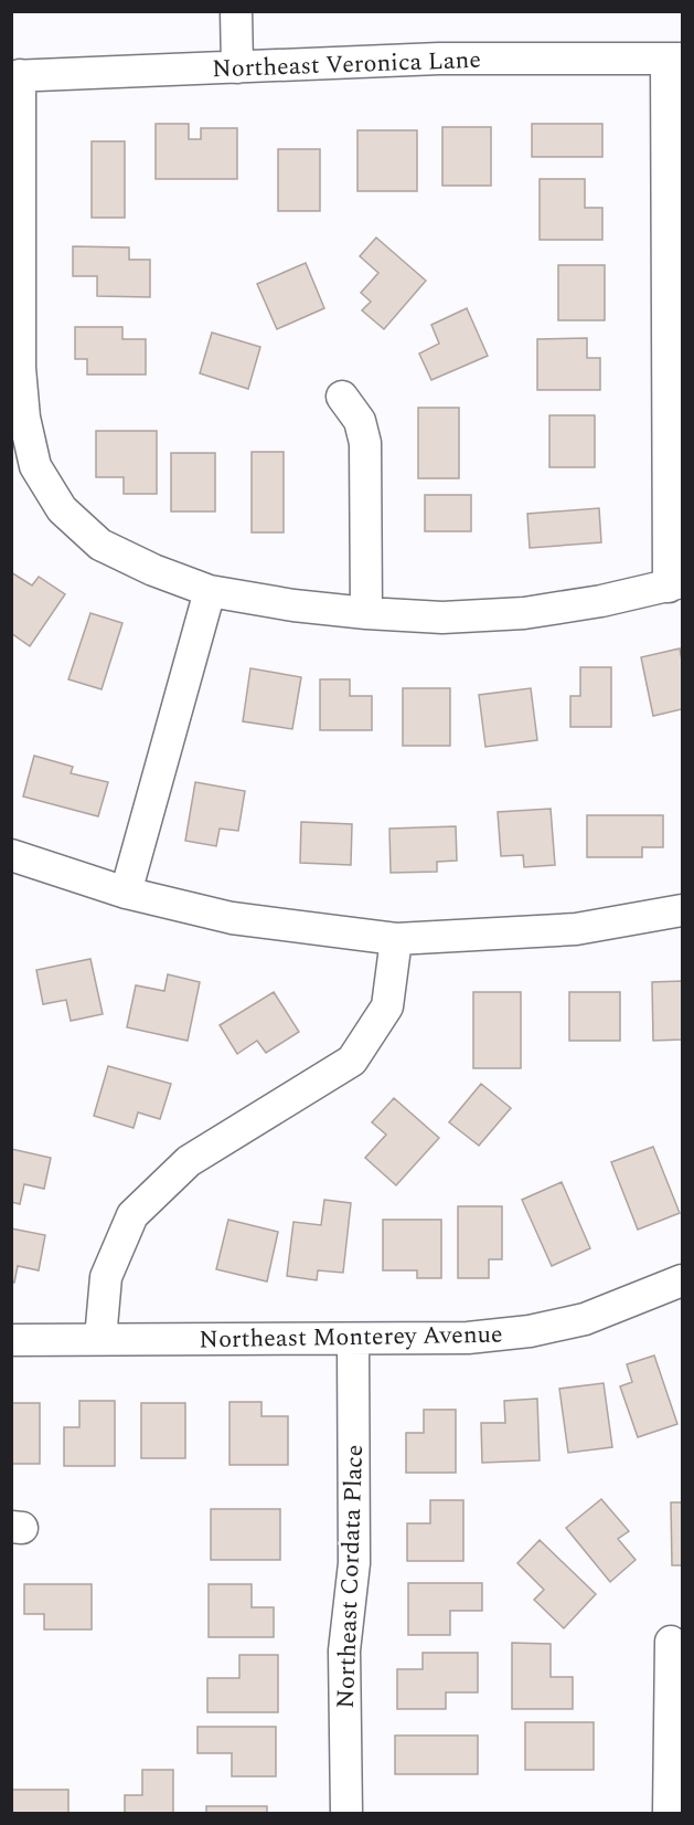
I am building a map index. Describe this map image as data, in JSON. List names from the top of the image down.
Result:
{
  "streets": {
    "street": ["Northeast Veronica Lane", "Northeast Monterey Avenue", "Northeast Cordata Place"]
  },
  "crossings": [
    ["Northeast Monterey Avenue", "Northeast Cordata Place"]
  ]
}
